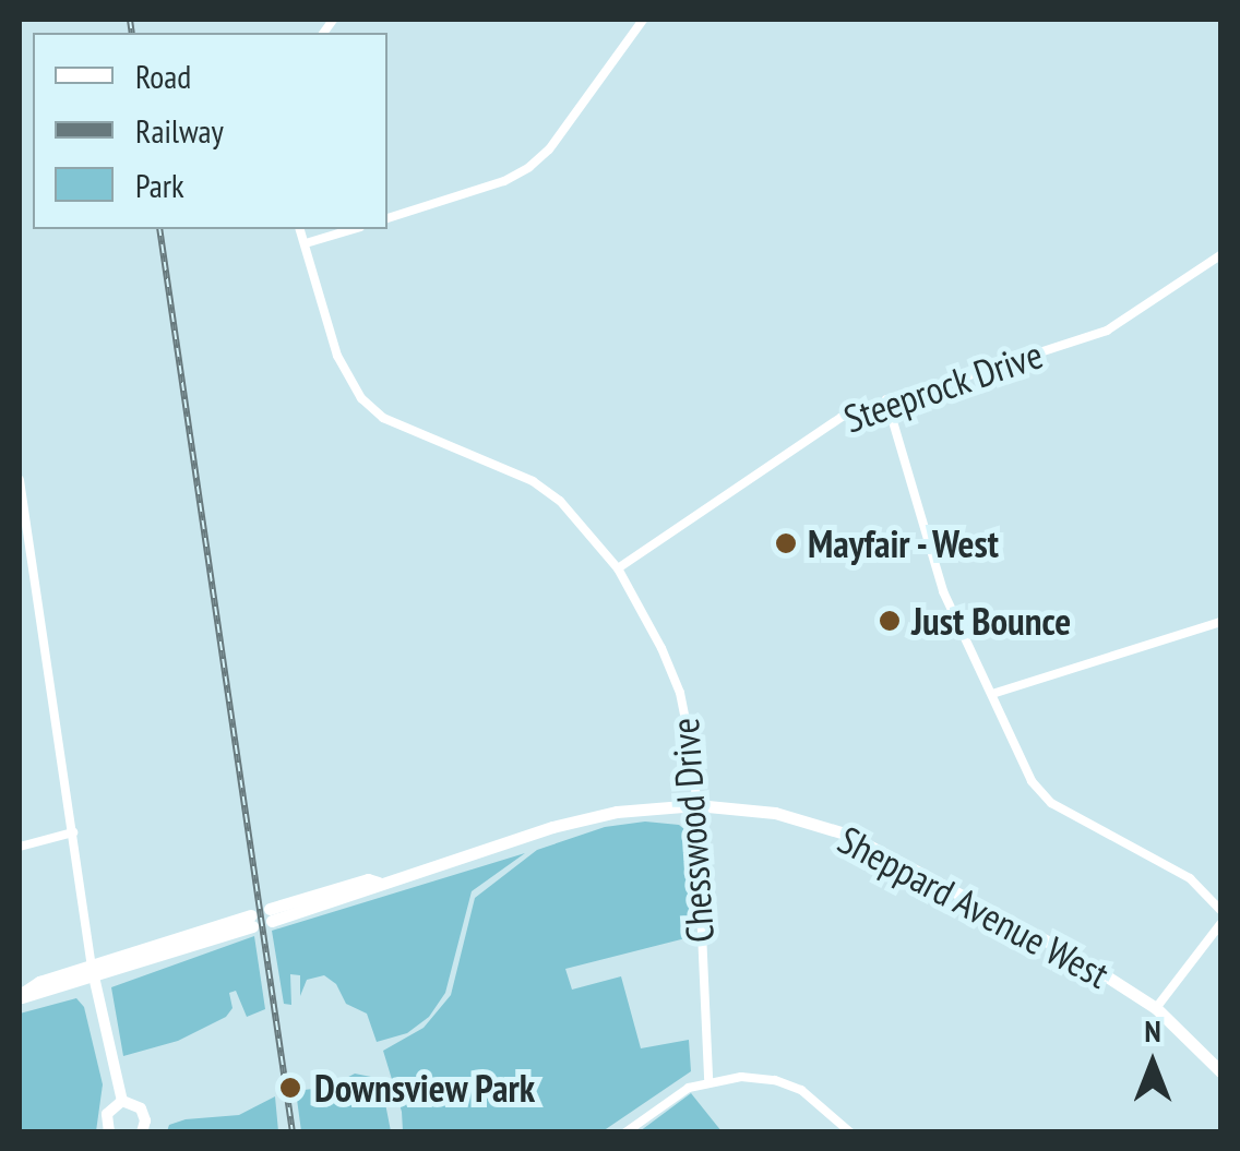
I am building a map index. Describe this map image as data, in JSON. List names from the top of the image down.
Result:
{
  "streets": {
    "main road": ["Sheppard Avenue West"],
    "street": ["Steeprock Drive", "Chesswood Drive"]
  },
  "crossings": [
    ["Steeprock Drive", "Chesswood Drive"],
    ["Chesswood Drive", "Sheppard Avenue West"]
  ],
  "places": ["Mayfair - West", "Just Bounce", "Downsview Park"],
  "legend": ["Road", "Railway", "Park"],
  "north": "top"
}
